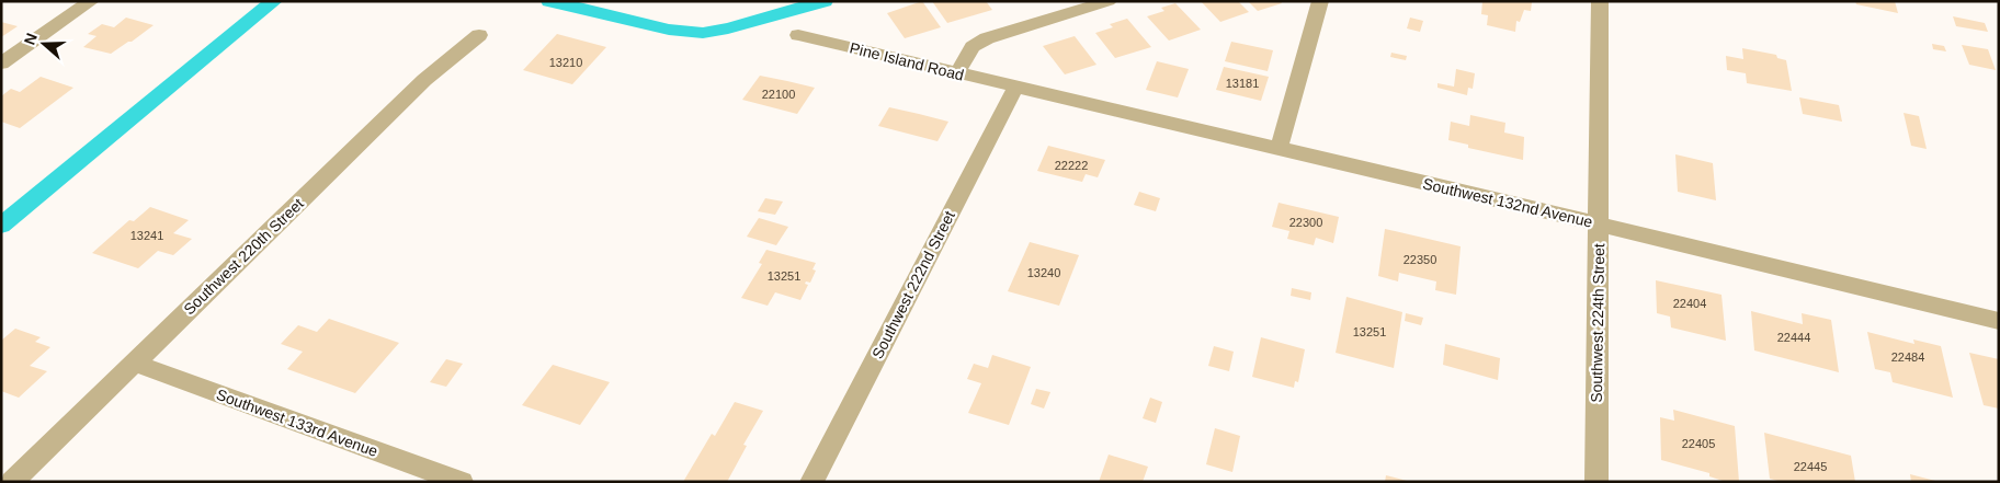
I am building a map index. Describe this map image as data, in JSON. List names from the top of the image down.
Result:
{
  "streets": {
    "street": [
      "Pine Island Road",
      "Southwest 132nd Avenue",
      "Southwest 220th Street",
      "Southwest 222nd Street",
      "Southwest 224th Street",
      "Southwest 133rd Avenue"
    ]
  },
  "crossings": [
    ["Pine Island Road", "Southwest 132nd Avenue"],
    ["Pine Island Road", "Southwest 222nd Street"],
    ["Southwest 132nd Avenue", "Southwest 222nd Street"],
    ["Southwest 132nd Avenue", "Southwest 224th Street"],
    ["Southwest 220th Street", "Southwest 133rd Avenue"]
  ],
  "house_numbers": [
    "13210",
    "13181",
    "22100",
    "22222",
    "22300",
    "13241",
    "22350",
    "13240",
    "13251",
    "22404",
    "13251",
    "22444",
    "22484",
    "22405",
    "22445"
  ],
  "north": "left"
}
